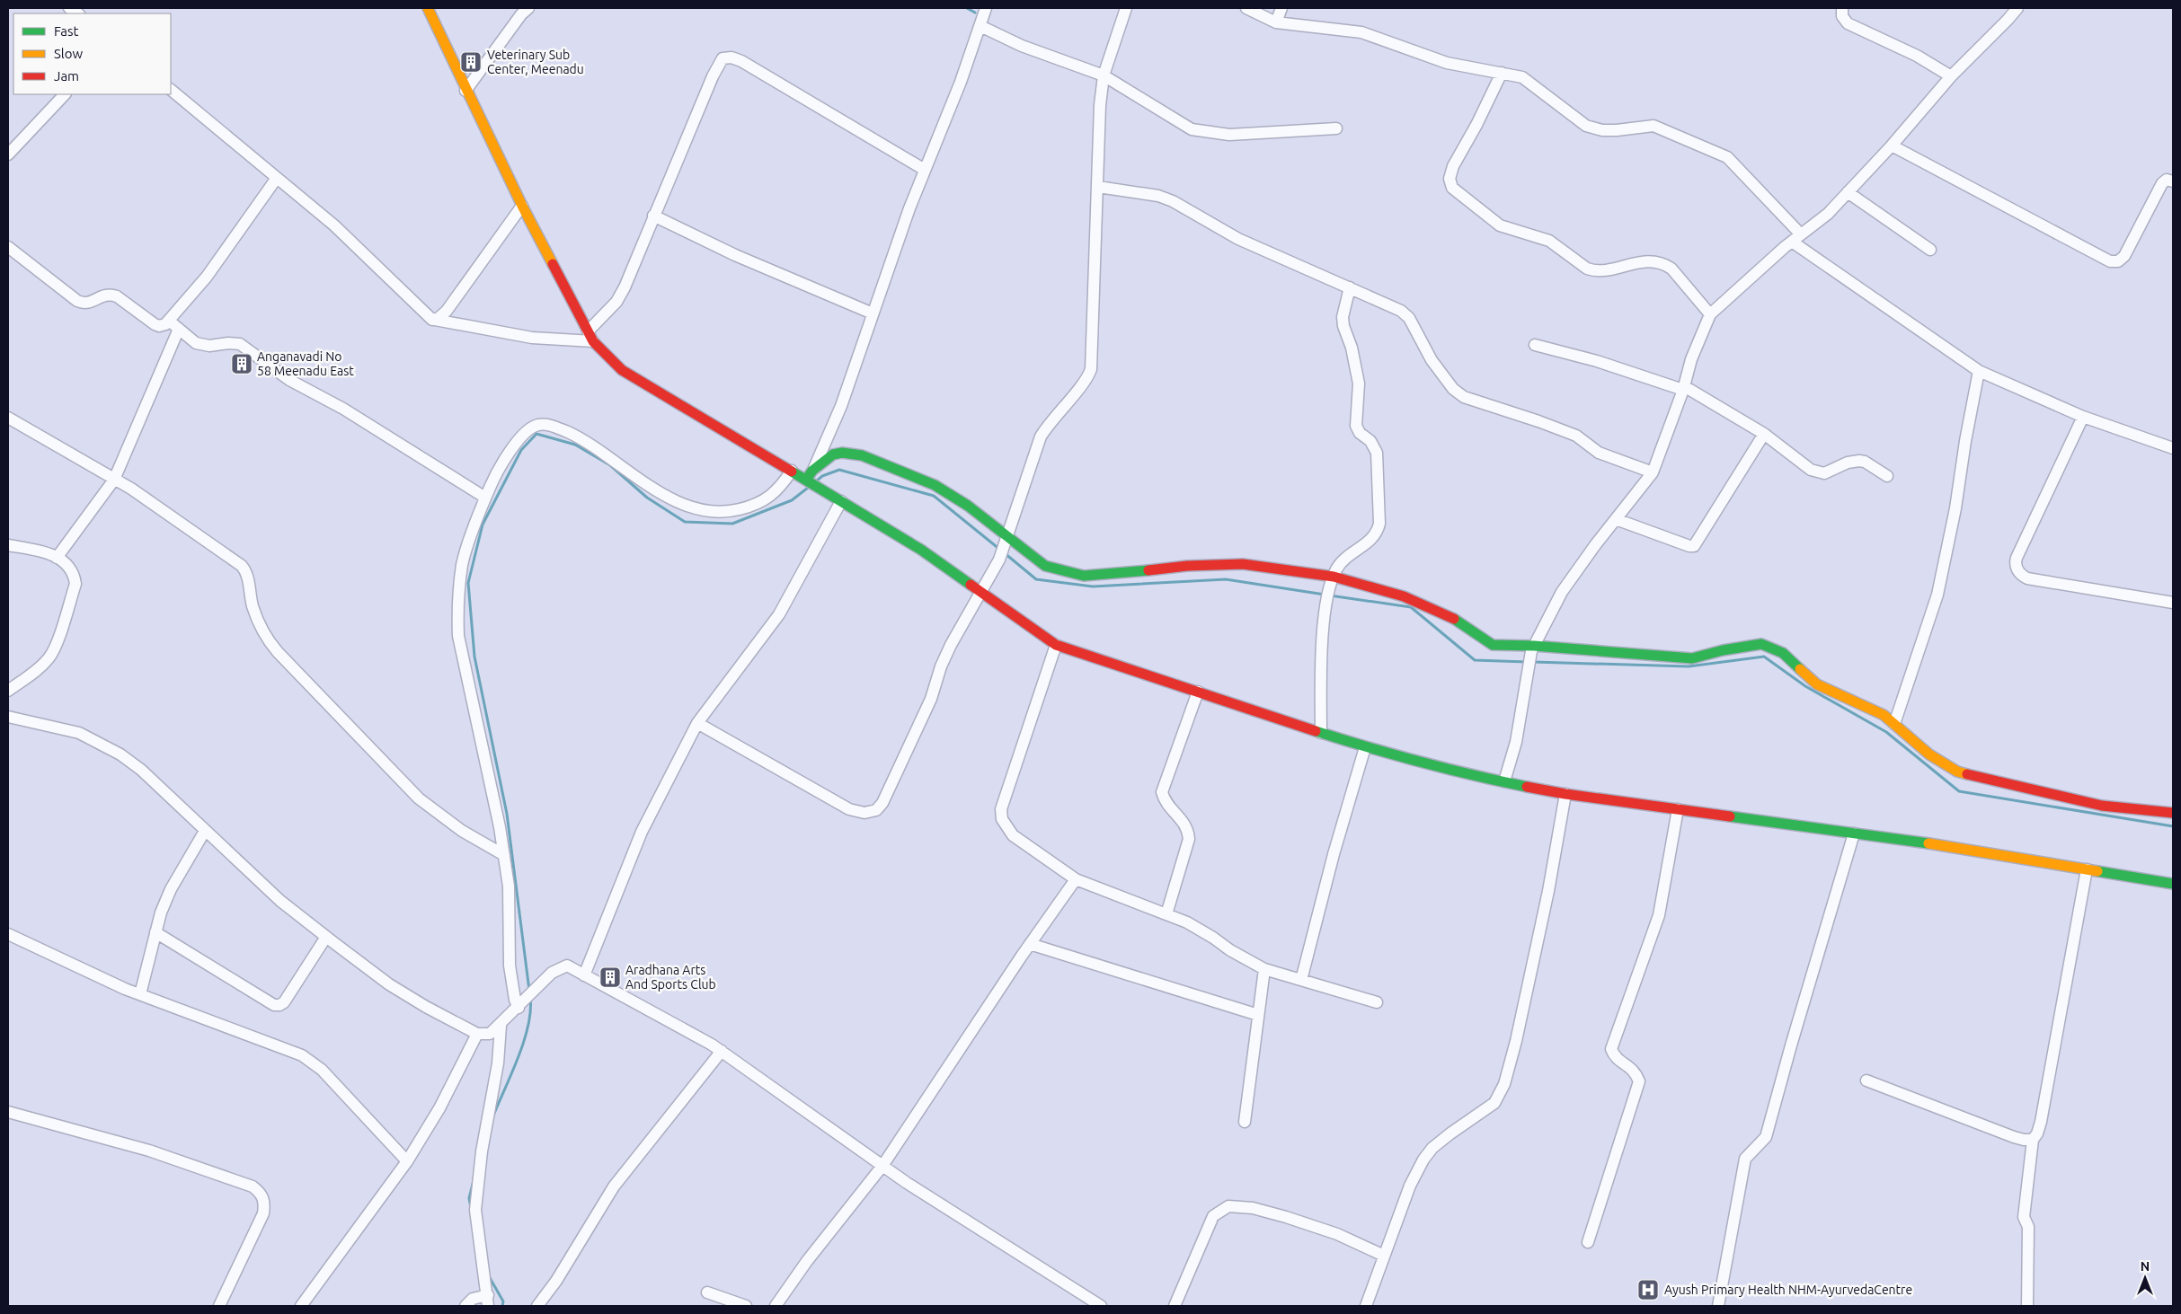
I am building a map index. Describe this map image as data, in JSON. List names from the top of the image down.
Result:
{
  "places": {
    "building": ["Veterinary Sub Center, Meenadu", "Anganavadi No 58 Meenadu East", "Aradhana Arts And Sports Club"],
    "hospital": ["Ayush Primary Health NHM-AyurvedaCentre"]
  },
  "legend": ["Fast", "Slow", "Jam"],
  "north": "top"
}
